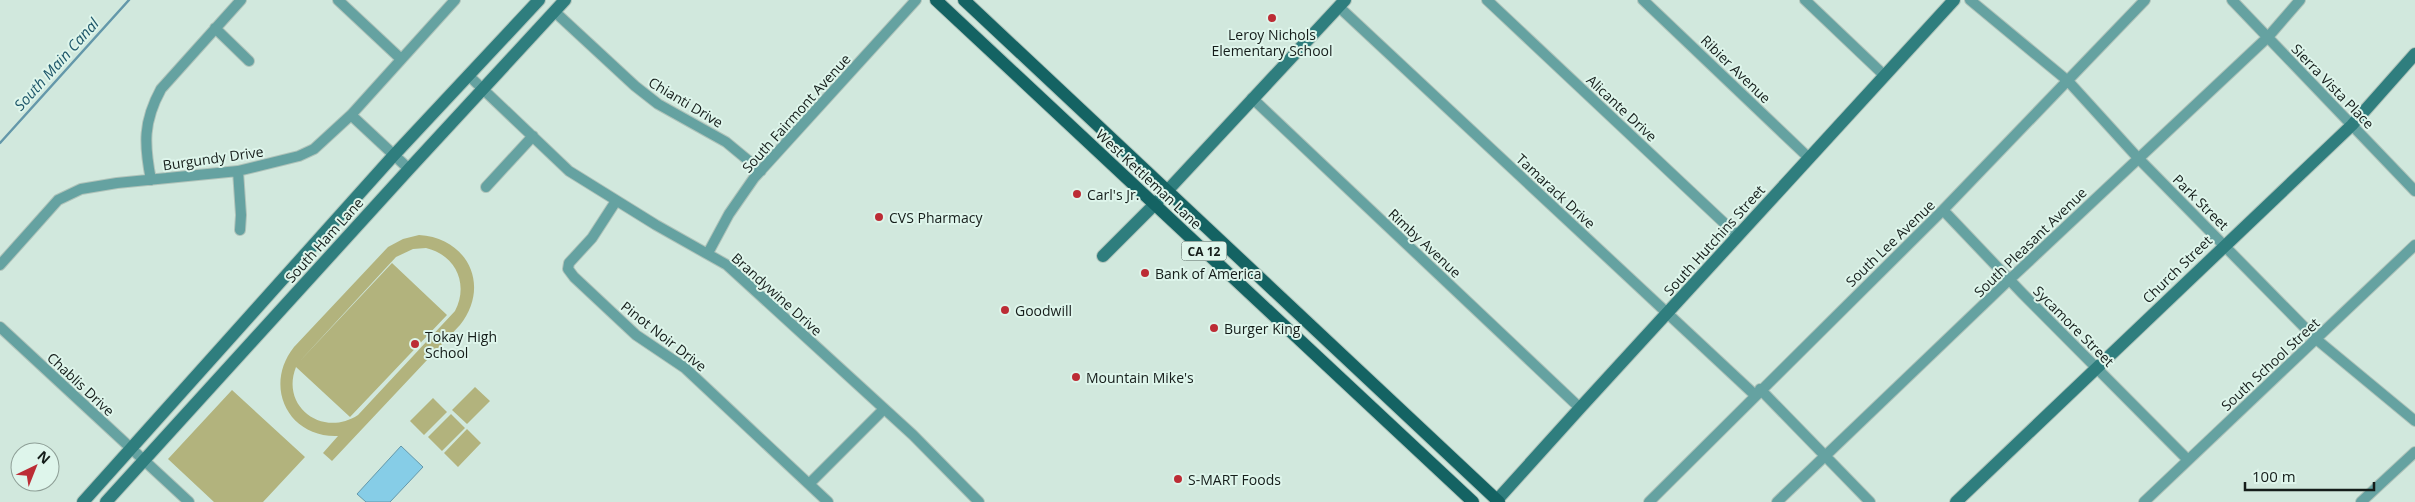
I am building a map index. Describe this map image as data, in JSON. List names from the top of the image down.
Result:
{
  "streets": {
    "main road": [
      "West Kettleman Lane",
      "South Ham Lane",
      "South Hutchins Street",
      "CA 12",
      "Church Street"
    ],
    "street": [
      "Ribier Avenue",
      "Sierra Vista Place",
      "Chianti Drive",
      "Alicante Drive",
      "South Fairmont Avenue",
      "Burgundy Drive",
      "Tamarack Drive",
      "Park Street",
      "South Pleasant Avenue",
      "Rimby Avenue",
      "South Lee Avenue",
      "Brandywine Drive",
      "Sycamore Street",
      "Pinot Noir Drive",
      "South School Street",
      "Chablis Drive"
    ]
  },
  "crossings": [
    ["Ribier Avenue", "South Hutchins Street"],
    ["Sierra Vista Place", "South Pleasant Avenue"],
    ["Sierra Vista Place", "Church Street"],
    ["Chianti Drive", "South Fairmont Avenue"],
    ["Chianti Drive", "South Ham Lane"],
    ["Alicante Drive", "South Hutchins Street"],
    ["South Fairmont Avenue", "Brandywine Drive"],
    ["West Kettleman Lane", "South Hutchins Street"],
    ["Tamarack Drive", "South Hutchins Street"],
    ["Tamarack Drive", "South Pleasant Avenue"],
    ["Tamarack Drive", "South Lee Avenue"],
    ["Park Street", "South Pleasant Avenue"],
    ["Park Street", "South Lee Avenue"],
    ["Park Street", "Church Street"],
    ["Park Street", "South School Street"],
    ["South Ham Lane", "Brandywine Drive"],
    ["South Ham Lane", "Chablis Drive"],
    ["South Hutchins Street", "Rimby Avenue"],
    ["South Pleasant Avenue", "Sycamore Street"],
    ["South Lee Avenue", "Sycamore Street"],
    ["Church Street", "Sycamore Street"],
    ["Brandywine Drive", "Pinot Noir Drive"],
    ["Sycamore Street", "South School Street"]
  ],
  "water": ["South Main Canal"],
  "places": [
    "Leroy Nichols Elementary School",
    "Carl's Jr.",
    "CVS Pharmacy",
    "Bank of America",
    "Goodwill",
    "Burger King",
    "Tokay High School",
    "Mountain Mike's",
    "S-MART Foods"
  ],
  "scale_bar": "100 m",
  "north": "top right"
}
